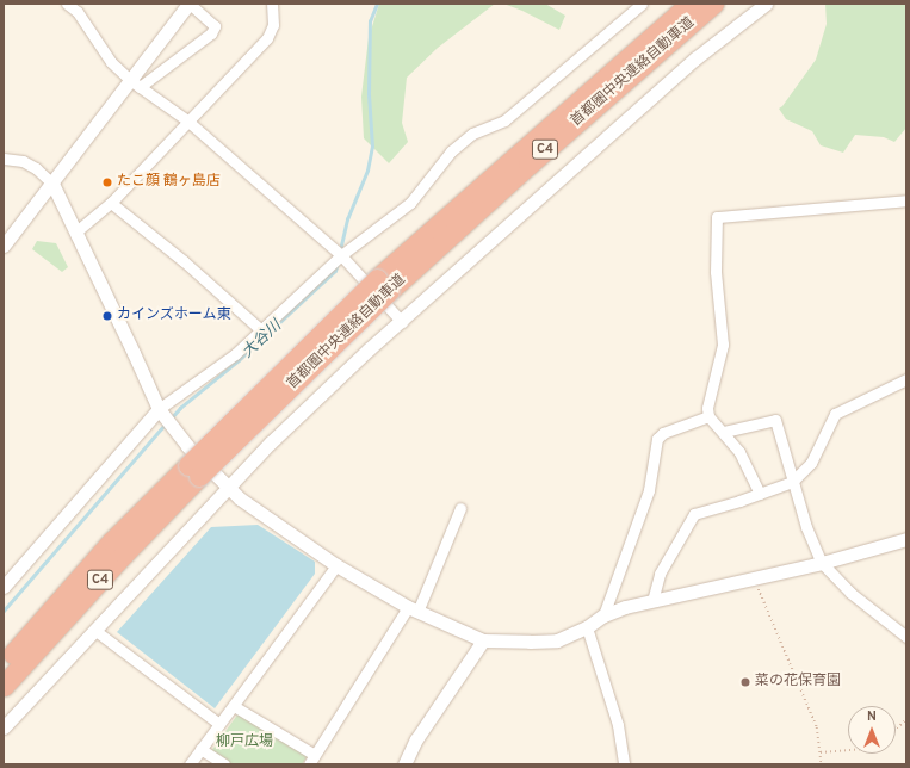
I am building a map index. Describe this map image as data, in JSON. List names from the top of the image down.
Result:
{
  "streets": {
    "highway": ["首都圏中央連絡自動車道", "C4"]
  },
  "water": ["大谷川"],
  "parks": ["柳戸広場"],
  "places": ["たこ顔 鶴ヶ島店", "カインズホーム東", "菜の花保育園"],
  "north": "top"
}
